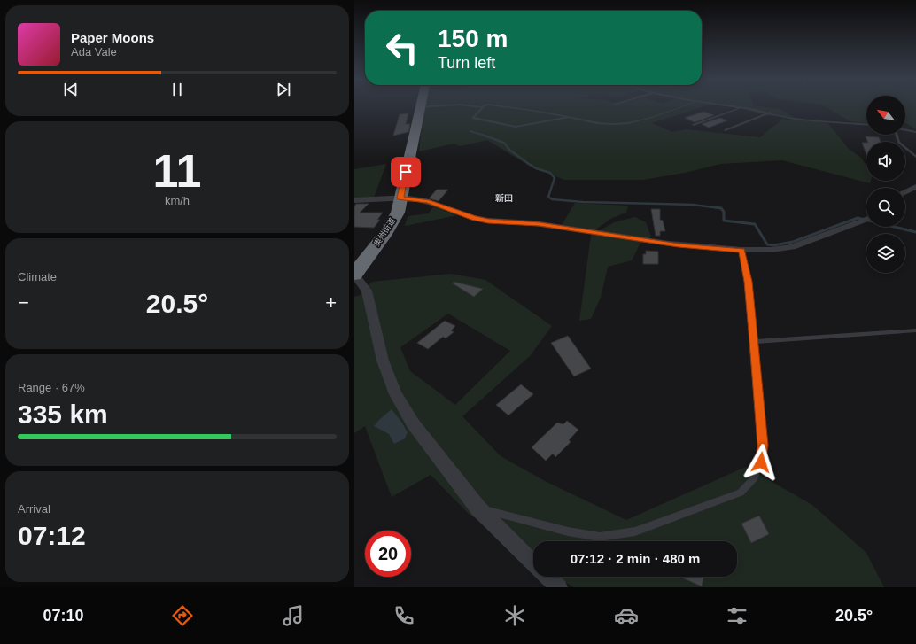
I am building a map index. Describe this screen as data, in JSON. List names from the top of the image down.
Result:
{
  "streets": {
    "highway": ["奥州街道"]
  },
  "districts": ["新田"],
  "north": "top left",
  "page": {
    "turn": ["150 m", "Turn left"],
    "song": ["Paper Moons", "Ada Vale"],
    "tile": [
      ["11", "km/h"],
      "Climate",
      ["Range · 67%", "335 km"],
      ["Arrival", "07:12"]
    ],
    "heat": ["−", "20.5°", "+"],
    "limit": "20",
    "trip": "07:12 · 2 min · 480 m",
    "tabs": ["07:10", "20.5°"]
  }
}
